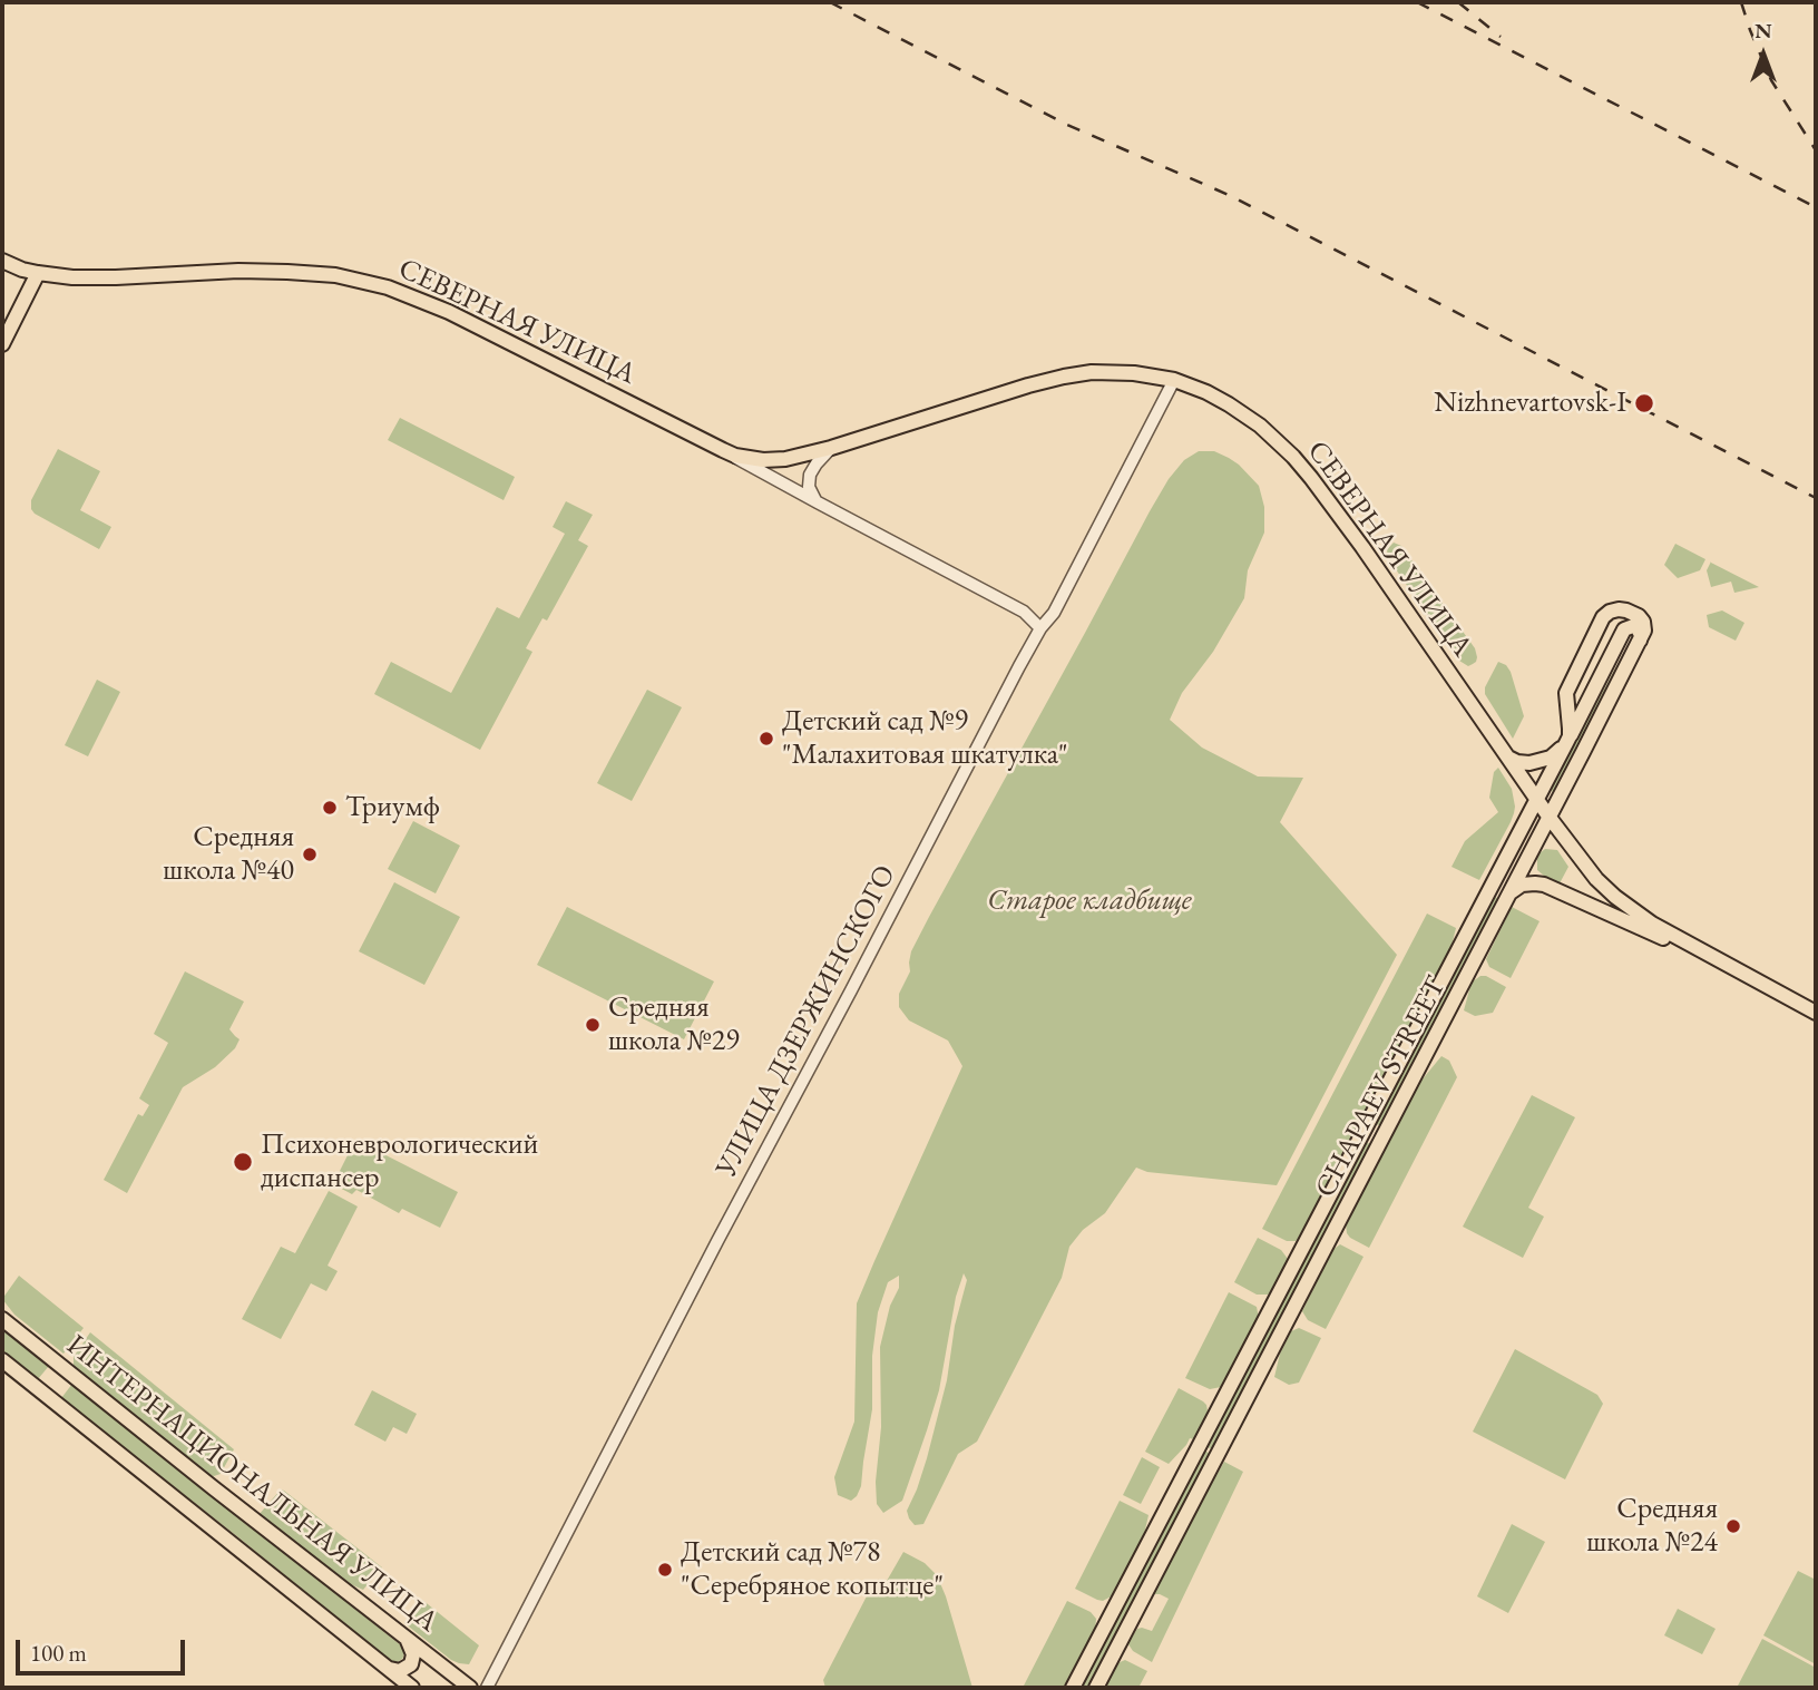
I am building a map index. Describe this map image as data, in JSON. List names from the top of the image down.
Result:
{
  "streets": {
    "main road": ["СЕВЕРНАЯ УЛИЦА", "CHAPAEV STREET", "ИНТЕРНАЦИОНАЛЬНАЯ УЛИЦА"],
    "street": ["УЛИЦА ДЗЕРЖИНСКОГО"]
  },
  "crossings": [
    ["СЕВЕРНАЯ УЛИЦА", "УЛИЦА ДЗЕРЖИНСКОГО"],
    ["СЕВЕРНАЯ УЛИЦА", "CHAPAEV STREET"]
  ],
  "parks": ["Старое кладбище"],
  "places": [
    "Nizhnevartovsk-I",
    "Детский сад №9 \"Малахитовая шкатулка\"",
    "Триумф",
    "Средняя школа №40",
    "Средняя школа №29",
    "Психоневрологический диспансер",
    "Средняя школа №24",
    "Детский сад №78 \"Серебряное копытце\""
  ],
  "scale_bar": "100 m",
  "north": "top"
}
